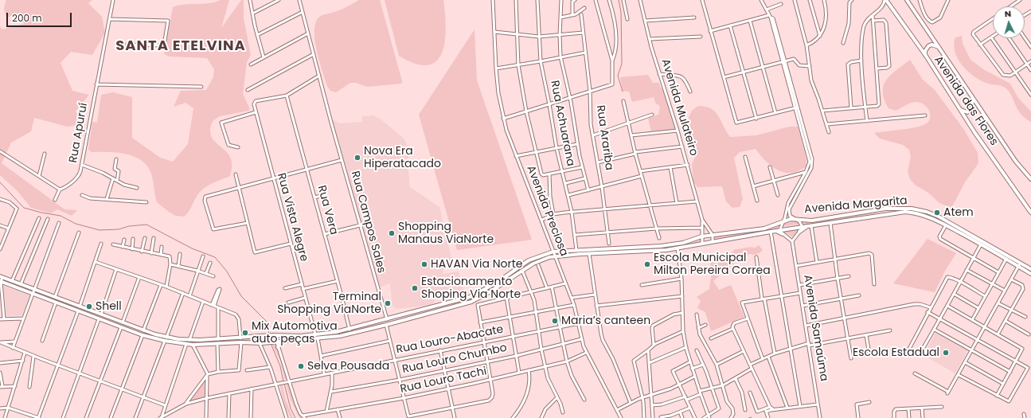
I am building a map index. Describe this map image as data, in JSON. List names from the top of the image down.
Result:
{
  "streets": {
    "main road": ["Avenida das Flores", "Avenida Margarita"],
    "street": [
      "Avenida Mulateiro",
      "Rua Achuarana",
      "Rua Apuruí",
      "Rua Arariba",
      "Rua Vera",
      "Avenida Preciosa",
      "Rua Vista Alegre",
      "Rua Campos Sales",
      "Avenida Samaúma",
      "Rua Louro-Abacate",
      "Rua Louro Chumbo",
      "Rua Louro Tachi"
    ]
  },
  "crossings": [
    ["Avenida Mulateiro", "Avenida Margarita"],
    ["Rua Achuarana", "Avenida Margarita"],
    ["Avenida Margarita", "Rua Vera"],
    ["Avenida Margarita", "Avenida Preciosa"],
    ["Avenida Margarita", "Rua Vista Alegre"],
    ["Avenida Margarita", "Rua Campos Sales"],
    ["Rua Vera", "Rua Vista Alegre"],
    ["Avenida Preciosa", "Rua Louro-Abacate"],
    ["Avenida Preciosa", "Rua Louro Chumbo"],
    ["Avenida Preciosa", "Rua Louro Tachi"]
  ],
  "districts": ["SANTA ETELVINA"],
  "places": [
    "Nova Era Hiperatacado",
    "Atem",
    "Shopping Manaus ViaNorte",
    "HAVAN Via Norte",
    "Escola Municipal Milton Pereira Correa",
    "Estacionamento Shoping Via Norte",
    "Terminal Shopping ViaNorte",
    "Shell",
    "Maria’s canteen",
    "Mix Automotiva auto peças",
    "Escola Estadual",
    "Selva Pousada"
  ],
  "scale_bar": "200 m",
  "north": "top"
}
